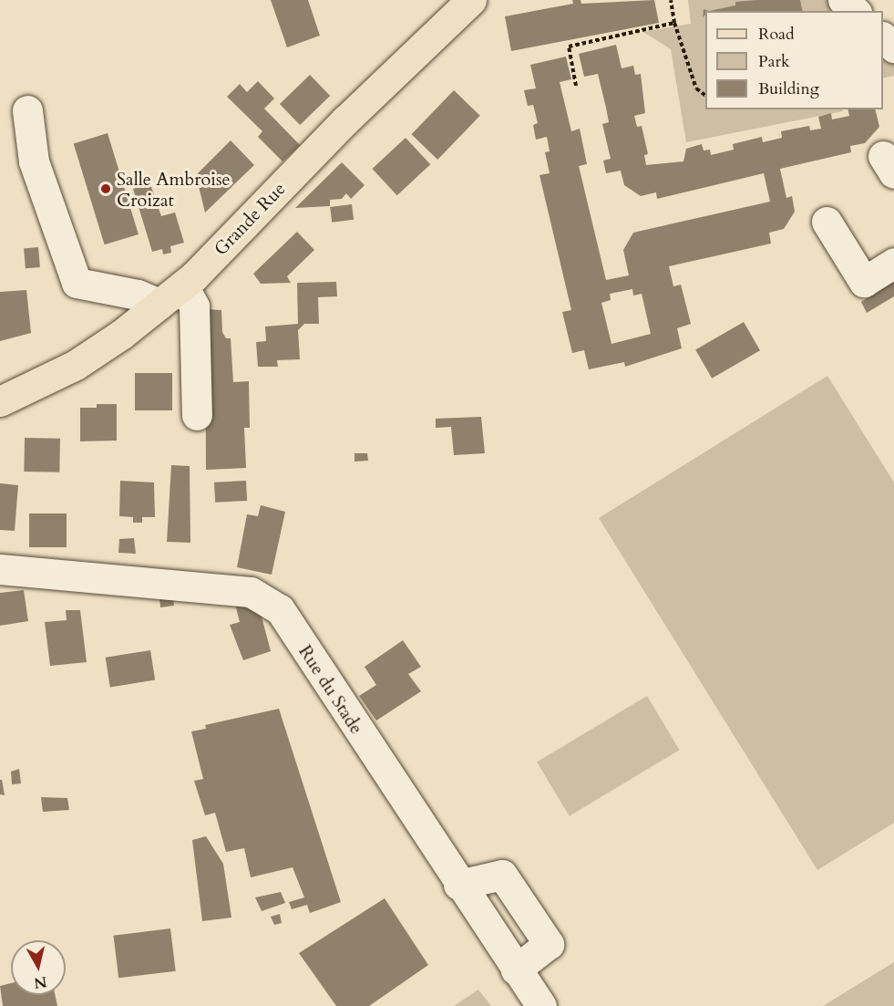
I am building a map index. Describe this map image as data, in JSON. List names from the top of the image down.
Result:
{
  "streets": {
    "main road": ["Grande Rue"],
    "street": ["Rue du Stade"]
  },
  "places": ["Salle Ambroise Croizat"],
  "legend": ["Road", "Park", "Building"],
  "north": "bottom"
}
